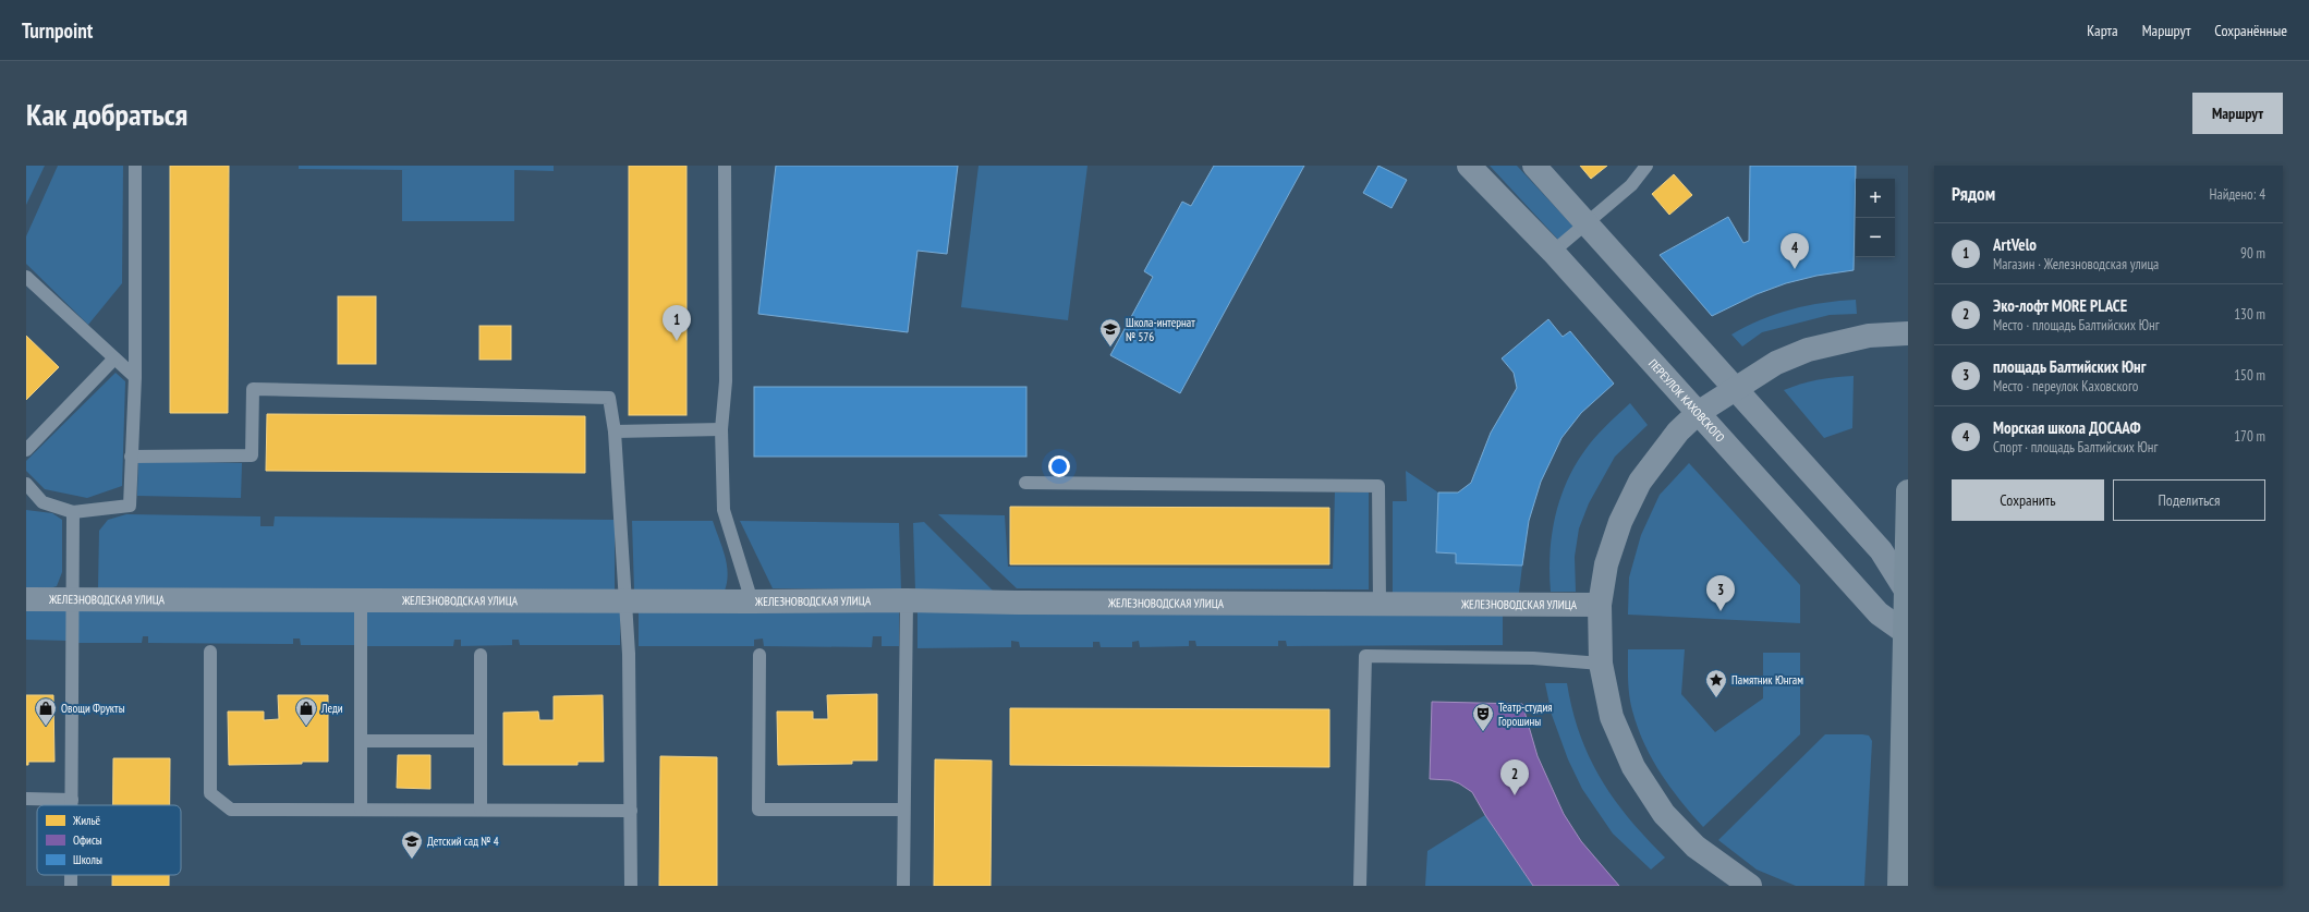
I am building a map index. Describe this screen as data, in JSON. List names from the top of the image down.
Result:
{
  "streets": {
    "street": ["ПЕРЕУЛОК КАХОВСКОГО", "ЖЕЛЕЗНОВОДСКАЯ УЛИЦА"]
  },
  "places": {
    "school or university": ["Школа-интернат № 576", "Детский сад № 4"],
    "place": ["Памятник Юнгам"],
    "shop": ["Овощи Фрукты", "Леди"],
    "theatre": ["Театр-студия Горошины"]
  },
  "legend": ["Жильё", "Офисы", "Школы"],
  "page": {
    "header": "Turnpoint",
    "nav": ["Карта", "Маршрут", "Сохранённые"],
    "buttons": [
      "Маршрут",
      ["Сохранить", "Поделиться"]
    ],
    "title": "Как добраться",
    "heading": ["Рядом", "Найдено: 4"],
    "map_buttons": ["+", "−"],
    "list": [
      {
        "mark": "1",
        "name": "ArtVelo",
        "note": "Магазин · Железноводская улица",
        "value": "90 m"
      },
      {
        "mark": "2",
        "name": "Эко-лофт MORE PLACE",
        "note": "Место · площадь Балтийских Юнг",
        "value": "130 m"
      },
      {
        "mark": "3",
        "name": "площадь Балтийских Юнг",
        "note": "Место · переулок Каховского",
        "value": "150 m"
      },
      {
        "mark": "4",
        "name": "Морская школа ДОСААФ",
        "note": "Спорт · площадь Балтийских Юнг",
        "value": "170 m"
      }
    ],
    "pins": [
      "4",
      "1",
      "3",
      "2"
    ]
  }
}
